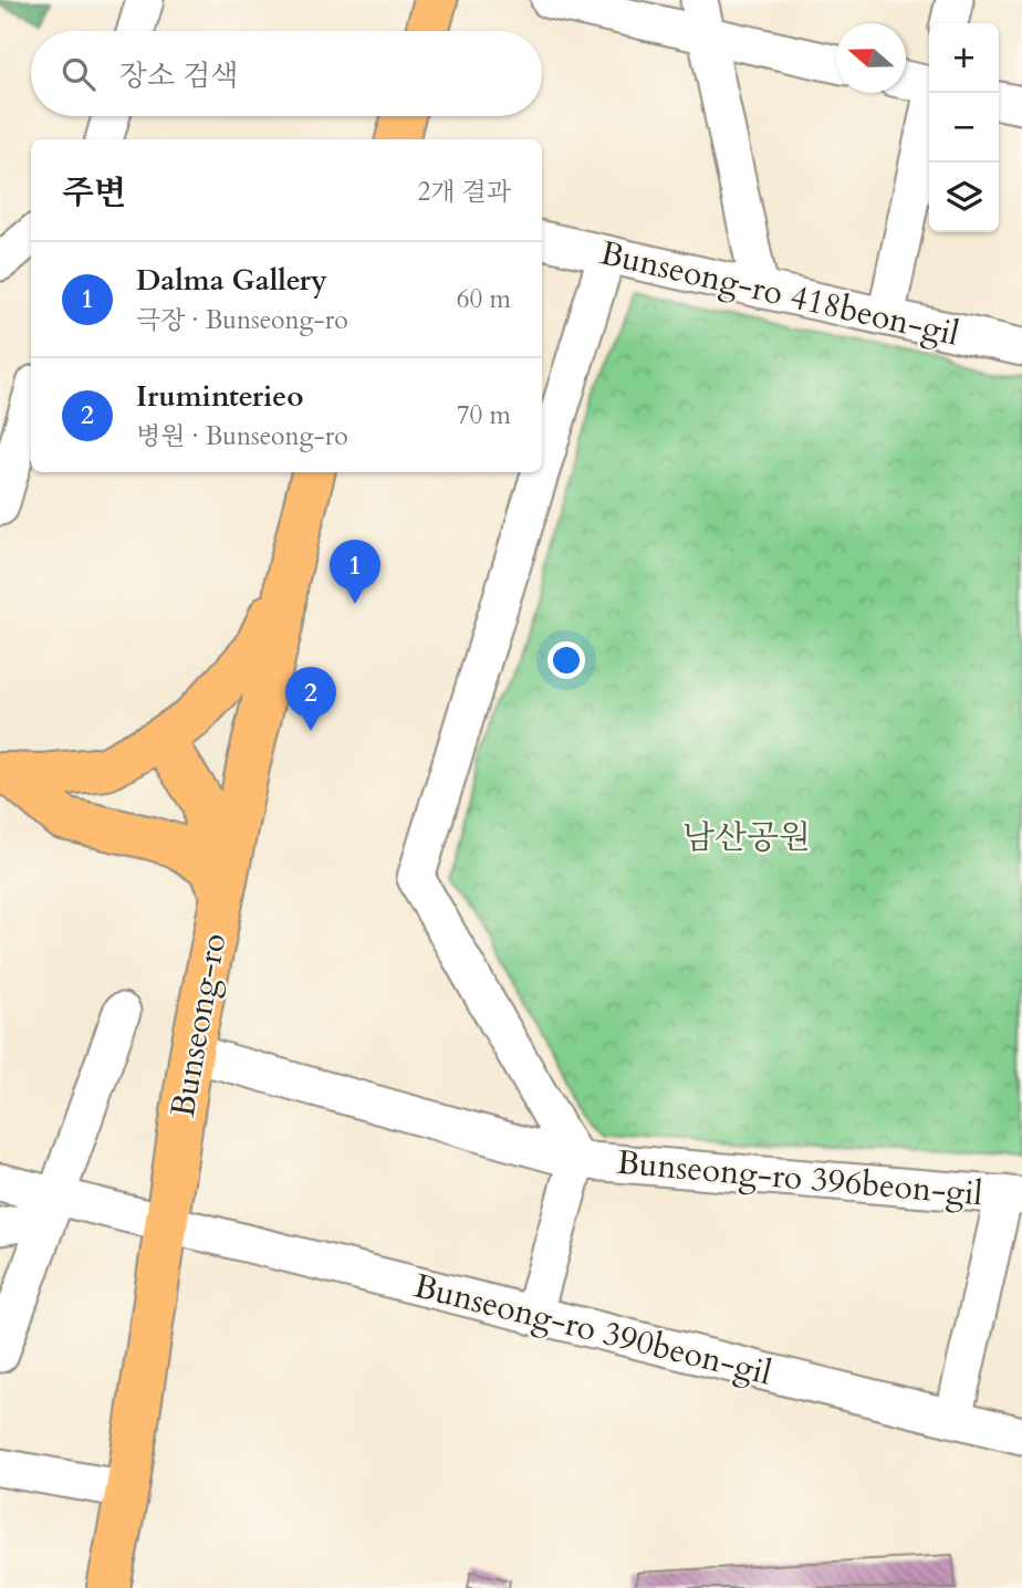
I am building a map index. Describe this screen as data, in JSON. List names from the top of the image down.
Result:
{
  "streets": {
    "main road": ["Bunseong-ro"],
    "street": ["Bunseong-ro 418beon-gil", "Bunseong-ro 396beon-gil", "Bunseong-ro 390beon-gil"]
  },
  "crossings": [
    ["Bunseong-ro 418beon-gil", "Bunseong-ro 396beon-gil"],
    ["Bunseong-ro", "Bunseong-ro 396beon-gil"],
    ["Bunseong-ro", "Bunseong-ro 390beon-gil"]
  ],
  "parks": ["남산공원"],
  "north": "left",
  "page": {
    "map_buttons": ["+", "−"],
    "search": "장소 검색",
    "heading": ["주변", "2개 결과"],
    "list": [
      {
        "mark": "1",
        "name": "Dalma Gallery",
        "note": "극장 · Bunseong-ro",
        "value": "60 m"
      },
      {
        "mark": "2",
        "name": "Iruminterieo",
        "note": "병원 · Bunseong-ro",
        "value": "70 m"
      }
    ],
    "pins": ["1", "2"]
  }
}
